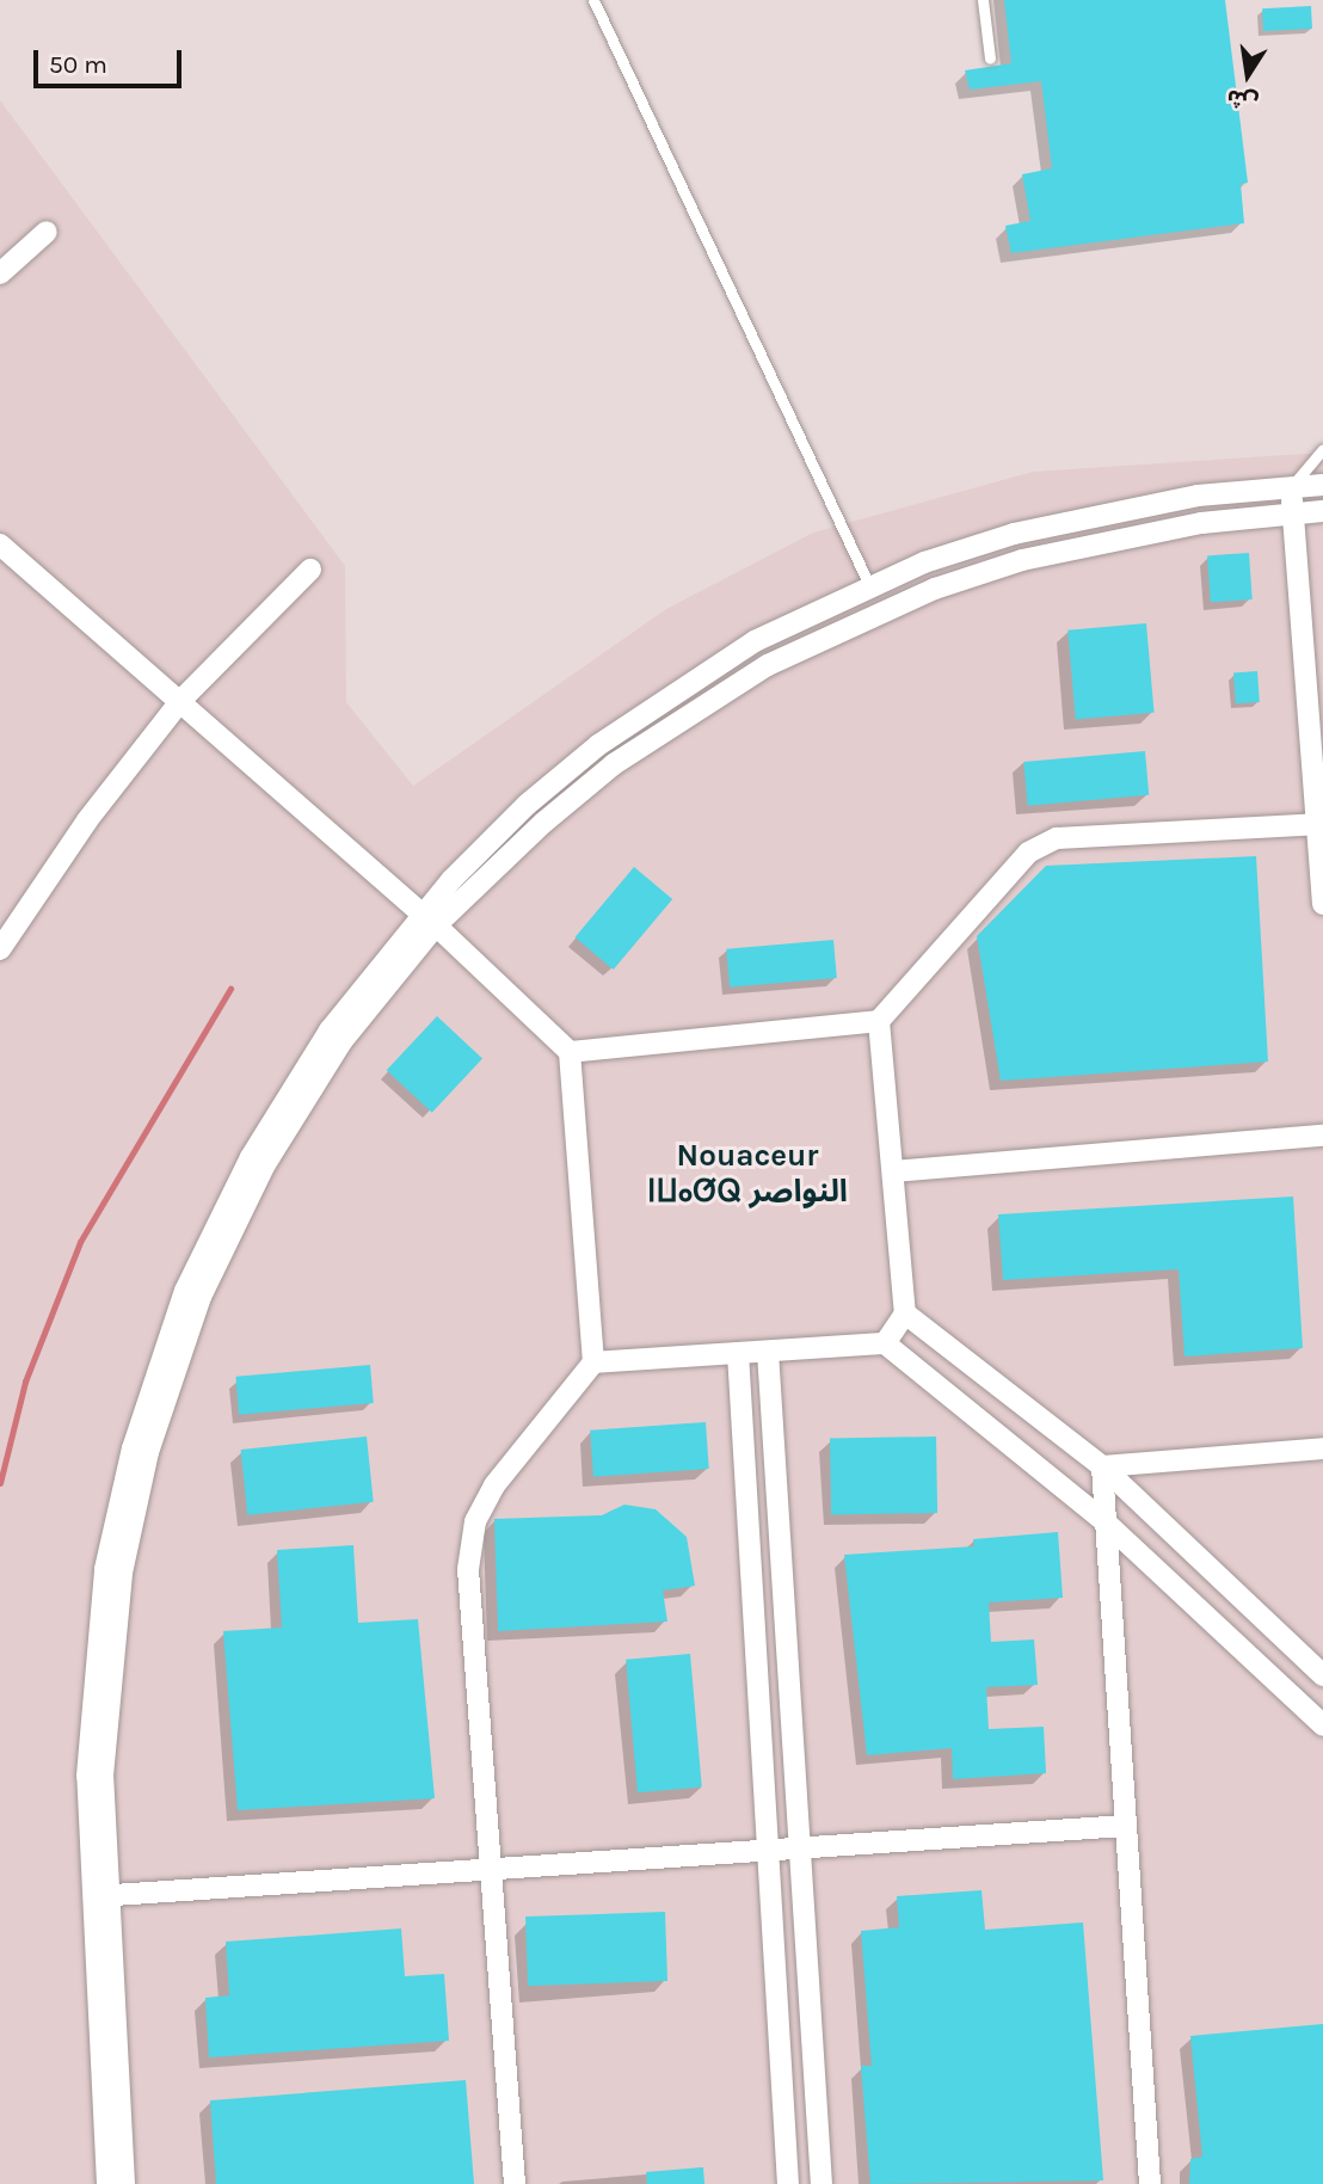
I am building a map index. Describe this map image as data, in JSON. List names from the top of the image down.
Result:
{
  "districts": ["Nouaceur ⵏⵡⴰⵚⵕ النواصر"],
  "scale_bar": "50 m",
  "north": "bottom"
}
